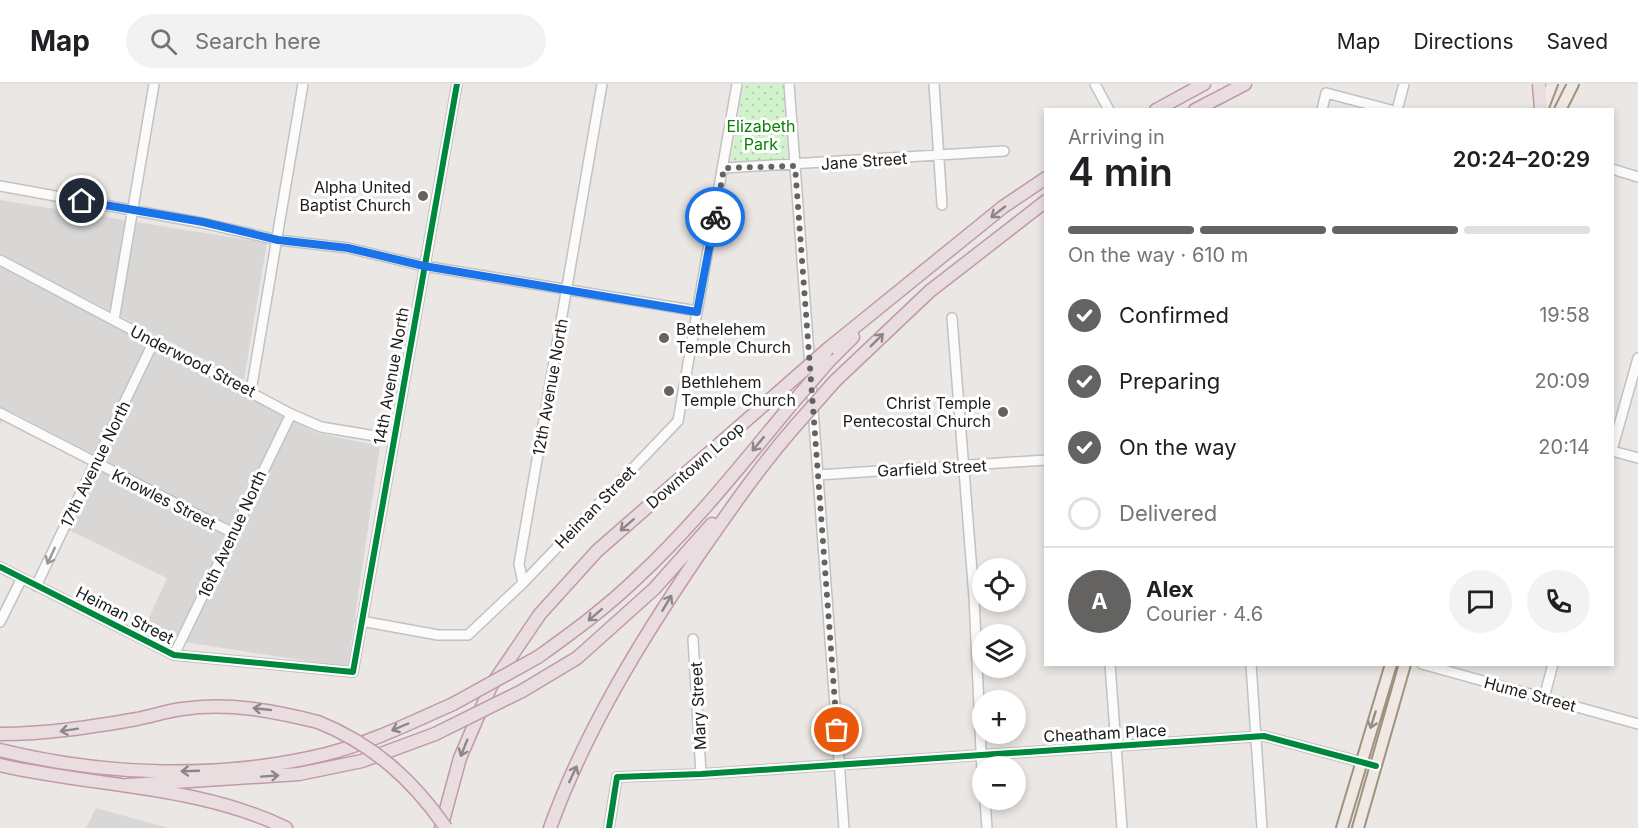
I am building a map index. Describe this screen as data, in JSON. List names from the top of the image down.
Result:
{
  "streets": {
    "highway": ["Downtown Loop"],
    "street": [
      "Jane Street",
      "Underwood Street",
      "14th Avenue North",
      "12th Avenue North",
      "17th Avenue North",
      "Garfield Street",
      "Knowles Street",
      "Heiman Street",
      "16th Avenue North",
      "Hume Street",
      "Mary Street",
      "Cheatham Place"
    ]
  },
  "crossings": [
    ["Jane Street", "Heiman Street"],
    ["Underwood Street", "14th Avenue North"],
    ["Underwood Street", "17th Avenue North"],
    ["Underwood Street", "16th Avenue North"],
    ["14th Avenue North", "Heiman Street"],
    ["12th Avenue North", "Heiman Street"],
    ["17th Avenue North", "Knowles Street"],
    ["17th Avenue North", "Heiman Street"],
    ["Knowles Street", "16th Avenue North"],
    ["Heiman Street", "16th Avenue North"],
    ["Mary Street", "Cheatham Place"]
  ],
  "one_way": ["17th Avenue North"],
  "parks": ["Elizabeth Park"],
  "places": [
    "Alpha United Baptist Church",
    "Bethelehem Temple Church",
    "Bethlehem Temple Church",
    "Christ Temple Pentecostal Church"
  ],
  "page": {
    "header": "Map",
    "search": "Search here",
    "nav": ["Map", "Directions", "Saved"],
    "heading": ["4 min", "Arriving in", "20:24–20:29"],
    "panel": ["Alex", "Courier · 4.6"],
    "bar": "On the way · 610 m",
    "list": [
      ["Confirmed", "19:58"],
      ["Preparing", "20:09"],
      ["On the way", "20:14"],
      "Delivered"
    ],
    "map_buttons": ["+", "−"],
    "round": "A"
  }
}
